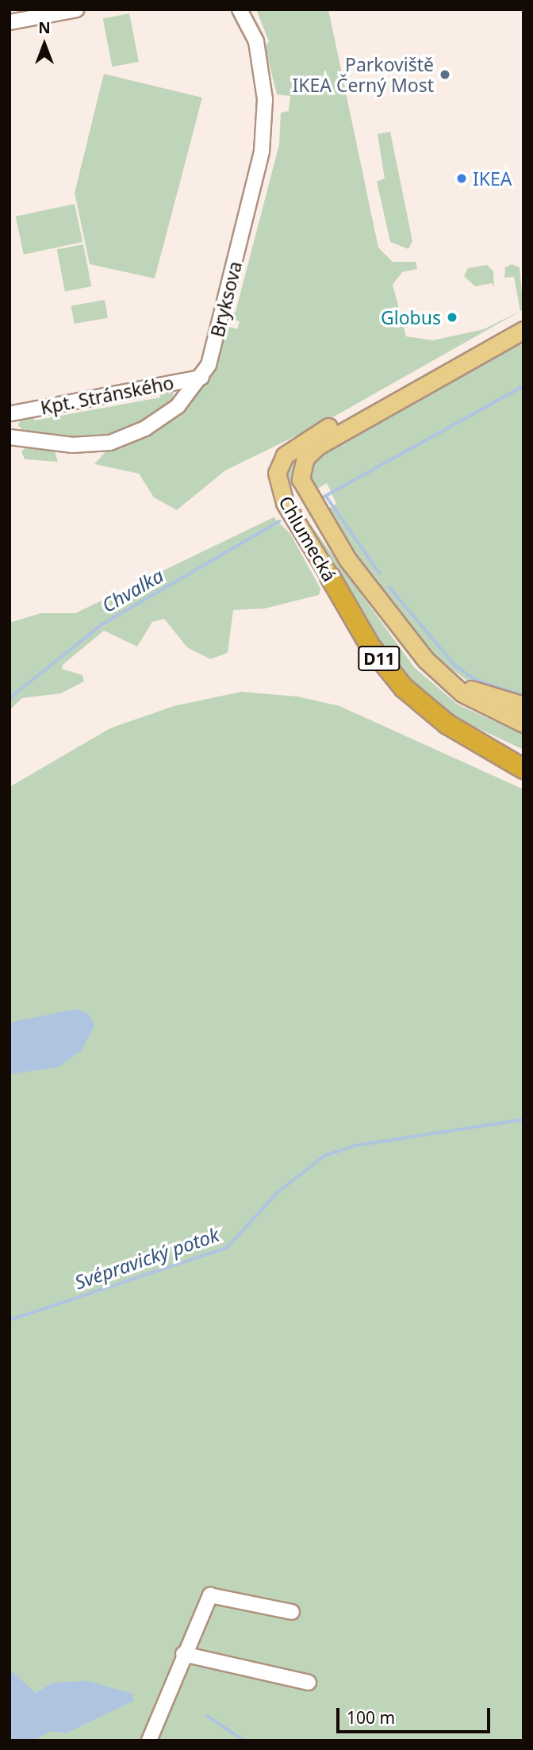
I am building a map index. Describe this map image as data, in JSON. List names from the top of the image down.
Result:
{
  "streets": {
    "highway": ["Chlumecká", "D11"],
    "street": ["Bryksova", "Kpt. Stránského"]
  },
  "crossings": [
    ["Bryksova", "Kpt. Stránského"],
    ["Chlumecká", "D11"]
  ],
  "water": ["Chvalka", "Svépravický potok"],
  "places": ["Parkoviště IKEA Černý Most", "IKEA", "Globus"],
  "scale_bar": "100 m",
  "north": "top"
}
